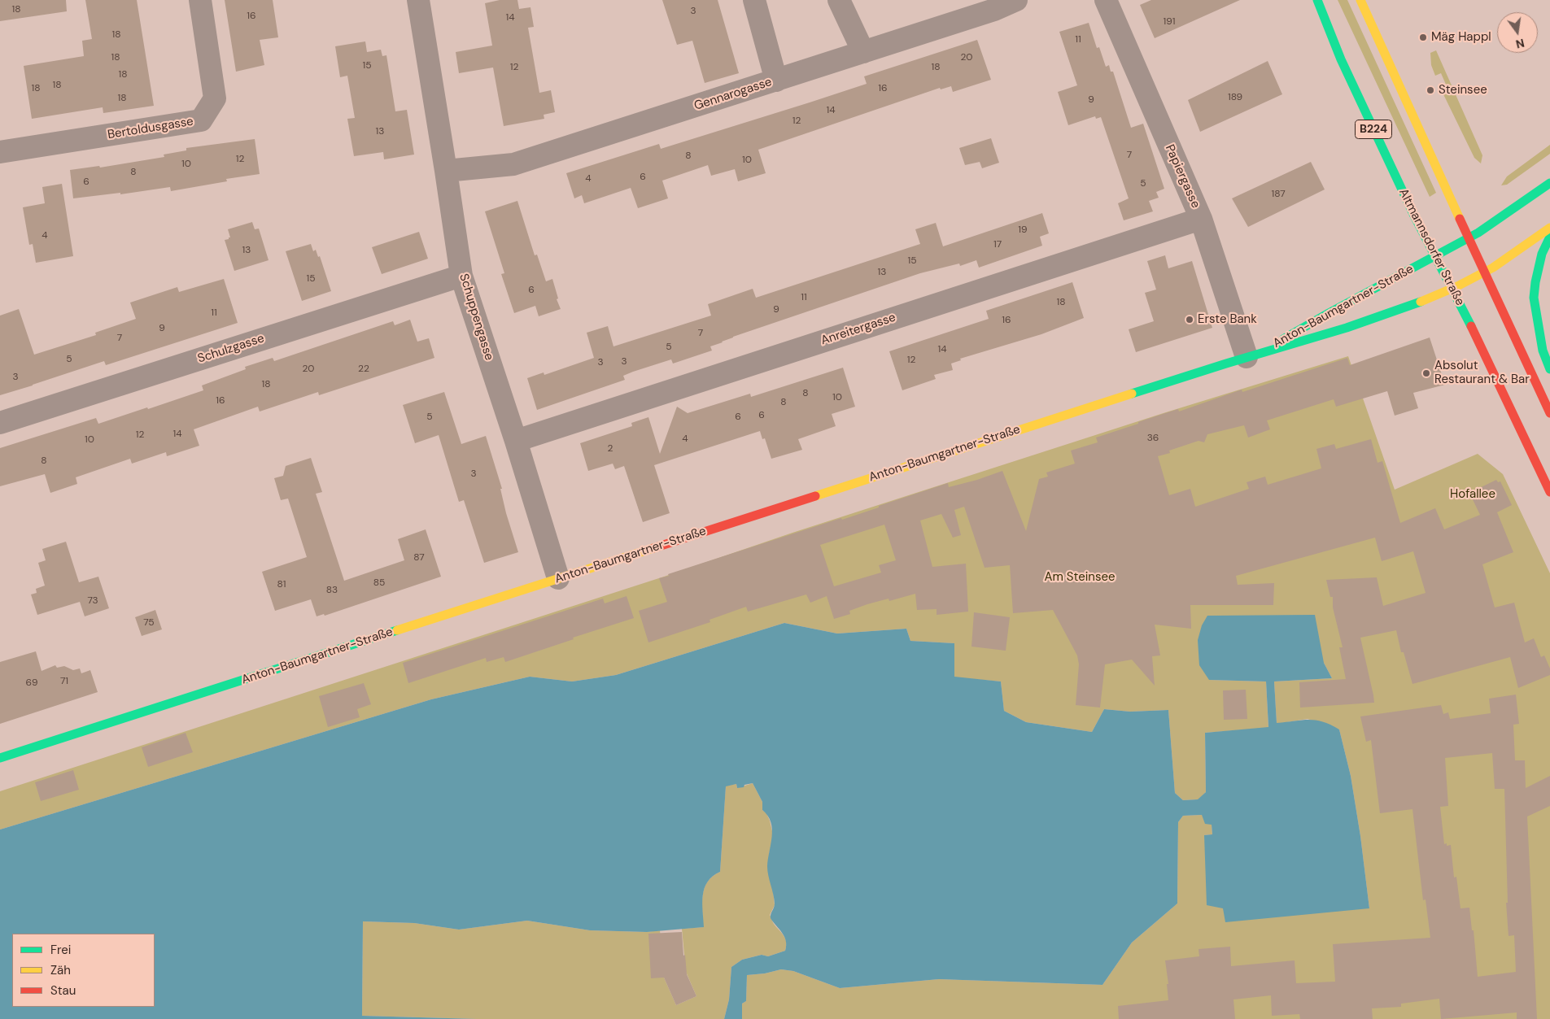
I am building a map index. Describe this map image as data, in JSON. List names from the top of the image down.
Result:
{
  "streets": {
    "main road": ["B224", "Altmannsdorfer Straße", "Anton-Baumgartner-Straße"],
    "street": [
      "Gennarogasse",
      "Bertoldusgasse",
      "Papiergasse",
      "Schuppengasse",
      "Anreitergasse",
      "Schulzgasse"
    ]
  },
  "crossings": [
    ["Gennarogasse", "Schuppengasse"],
    ["Papiergasse", "Anton-Baumgartner-Straße"],
    ["Papiergasse", "Anreitergasse"],
    ["Altmannsdorfer Straße", "Anton-Baumgartner-Straße"],
    ["Anton-Baumgartner-Straße", "Schuppengasse"],
    ["Schuppengasse", "Anreitergasse"],
    ["Schuppengasse", "Schulzgasse"]
  ],
  "parks": ["Hofallee", "Am Steinsee"],
  "places": [
    "Mäg Happl",
    "Steinsee",
    "Erste Bank",
    "Absolut Restaurant & Bar"
  ],
  "house_numbers": [
    "18",
    "3",
    "16",
    "14",
    "191",
    "18",
    "11",
    "18",
    "20",
    "15",
    "12",
    "18",
    "18",
    "18",
    "18",
    "16",
    "189",
    "18",
    "9",
    "14",
    "12",
    "13",
    "7",
    "8",
    "12",
    "10",
    "10",
    "8",
    "6",
    "4",
    "6",
    "5",
    "187",
    "19",
    "4",
    "17",
    "13",
    "15",
    "13",
    "15",
    "6",
    "11",
    "18",
    "9",
    "11",
    "16",
    "9",
    "7",
    "7",
    "5",
    "14",
    "5",
    "12",
    "3",
    "3",
    "20",
    "22",
    "3",
    "18",
    "8",
    "10",
    "16",
    "8",
    "6",
    "5",
    "6",
    "14",
    "12",
    "36",
    "4",
    "10",
    "2",
    "8",
    "3",
    "87",
    "85",
    "81",
    "83",
    "73",
    "75",
    "71",
    "69"
  ],
  "legend": ["Frei", "Zäh", "Stau"],
  "north": "bottom"
}
